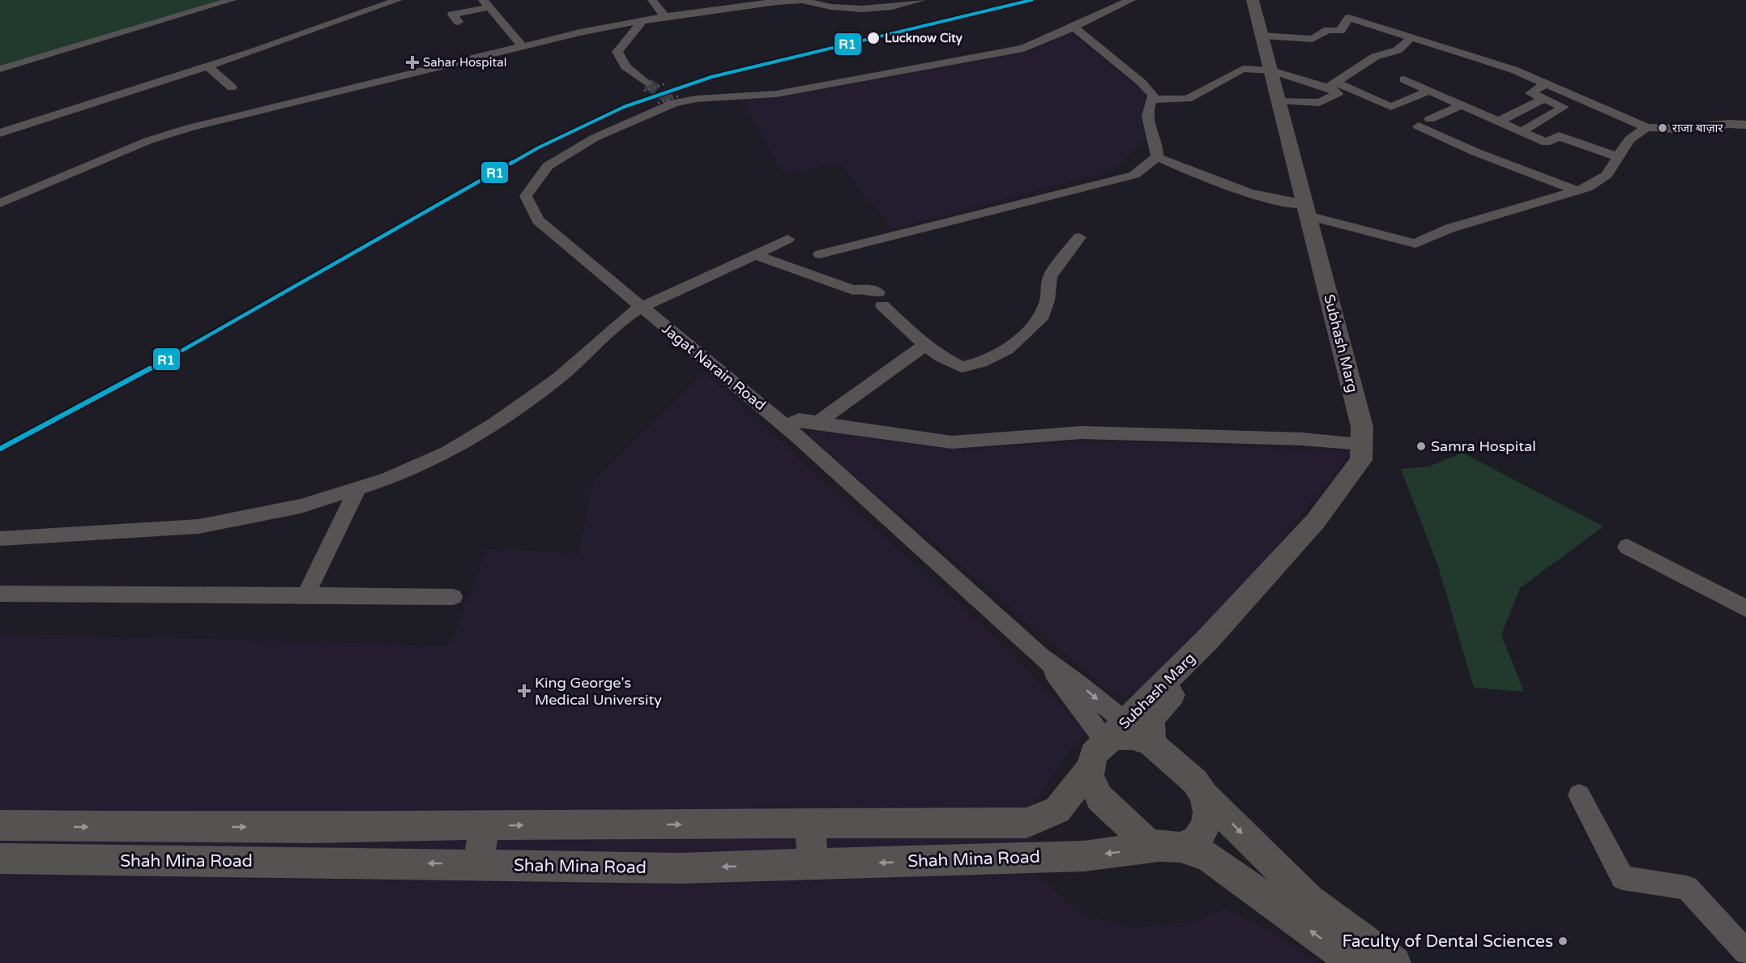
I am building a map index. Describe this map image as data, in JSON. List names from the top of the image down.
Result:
{
  "streets": {
    "main road": ["Subhash Marg", "Shah Mina Road"],
    "street": ["Jagat Narain Road"]
  },
  "crossings": [
    ["Subhash Marg", "Jagat Narain Road"],
    ["Subhash Marg", "Shah Mina Road"],
    ["Jagat Narain Road", "Shah Mina Road"]
  ],
  "places": {
    "other": [
      "Lucknow City",
      "राजा बाज़ार",
      "Samra Hospital",
      "Faculty of Dental Sciences"
    ],
    "health": ["Sahar Hospital", "King George's Medical University"]
  },
  "lines": ["transit line R1"]
}
